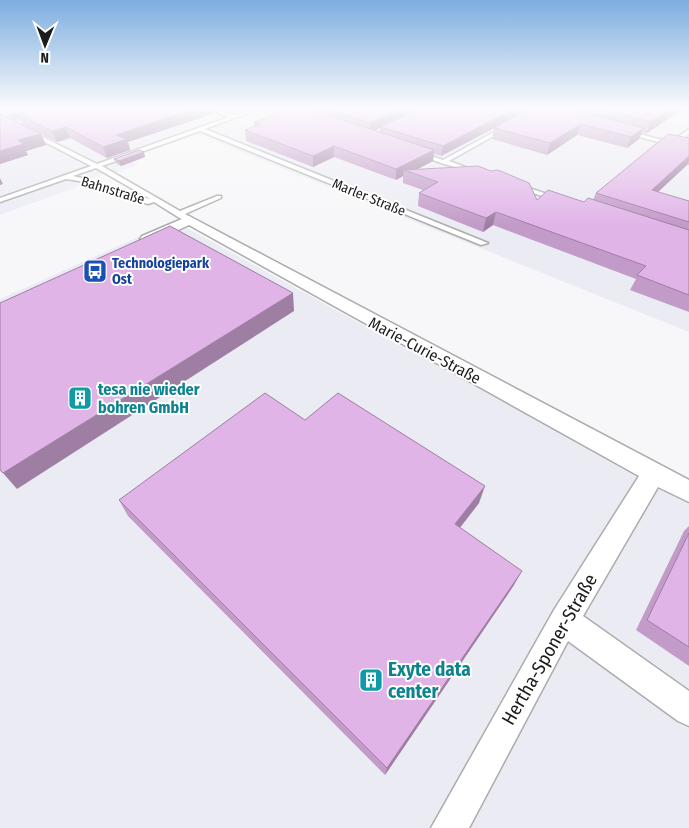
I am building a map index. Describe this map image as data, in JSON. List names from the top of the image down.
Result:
{
  "streets": {
    "street": ["Marie-Curie-Straße", "Hertha-Sponer-Straße"],
    "lane": ["Bahnstraße", "Marler Straße"]
  },
  "crossings": [
    ["Bahnstraße", "Marie-Curie-Straße"],
    ["Marie-Curie-Straße", "Hertha-Sponer-Straße"]
  ],
  "places": {
    "bus stop": ["Technologiepark Ost"],
    "building": ["tesa nie wieder bohren GmbH", "Exyte data center"]
  },
  "north": "bottom"
}
